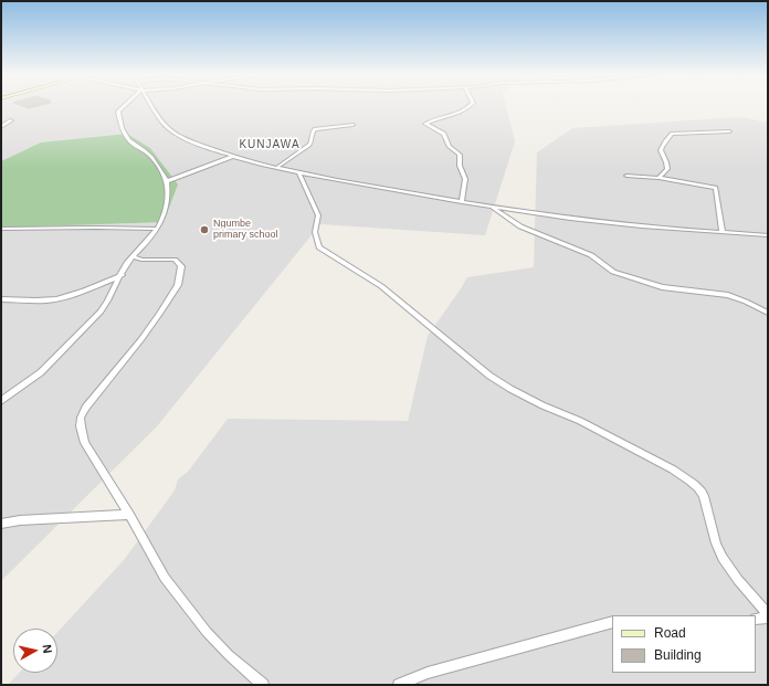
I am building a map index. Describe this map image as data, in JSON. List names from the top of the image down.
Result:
{
  "districts": ["KUNJAWA"],
  "places": ["Ngumbe primary school"],
  "legend": ["Road", "Building"],
  "north": "right"
}
